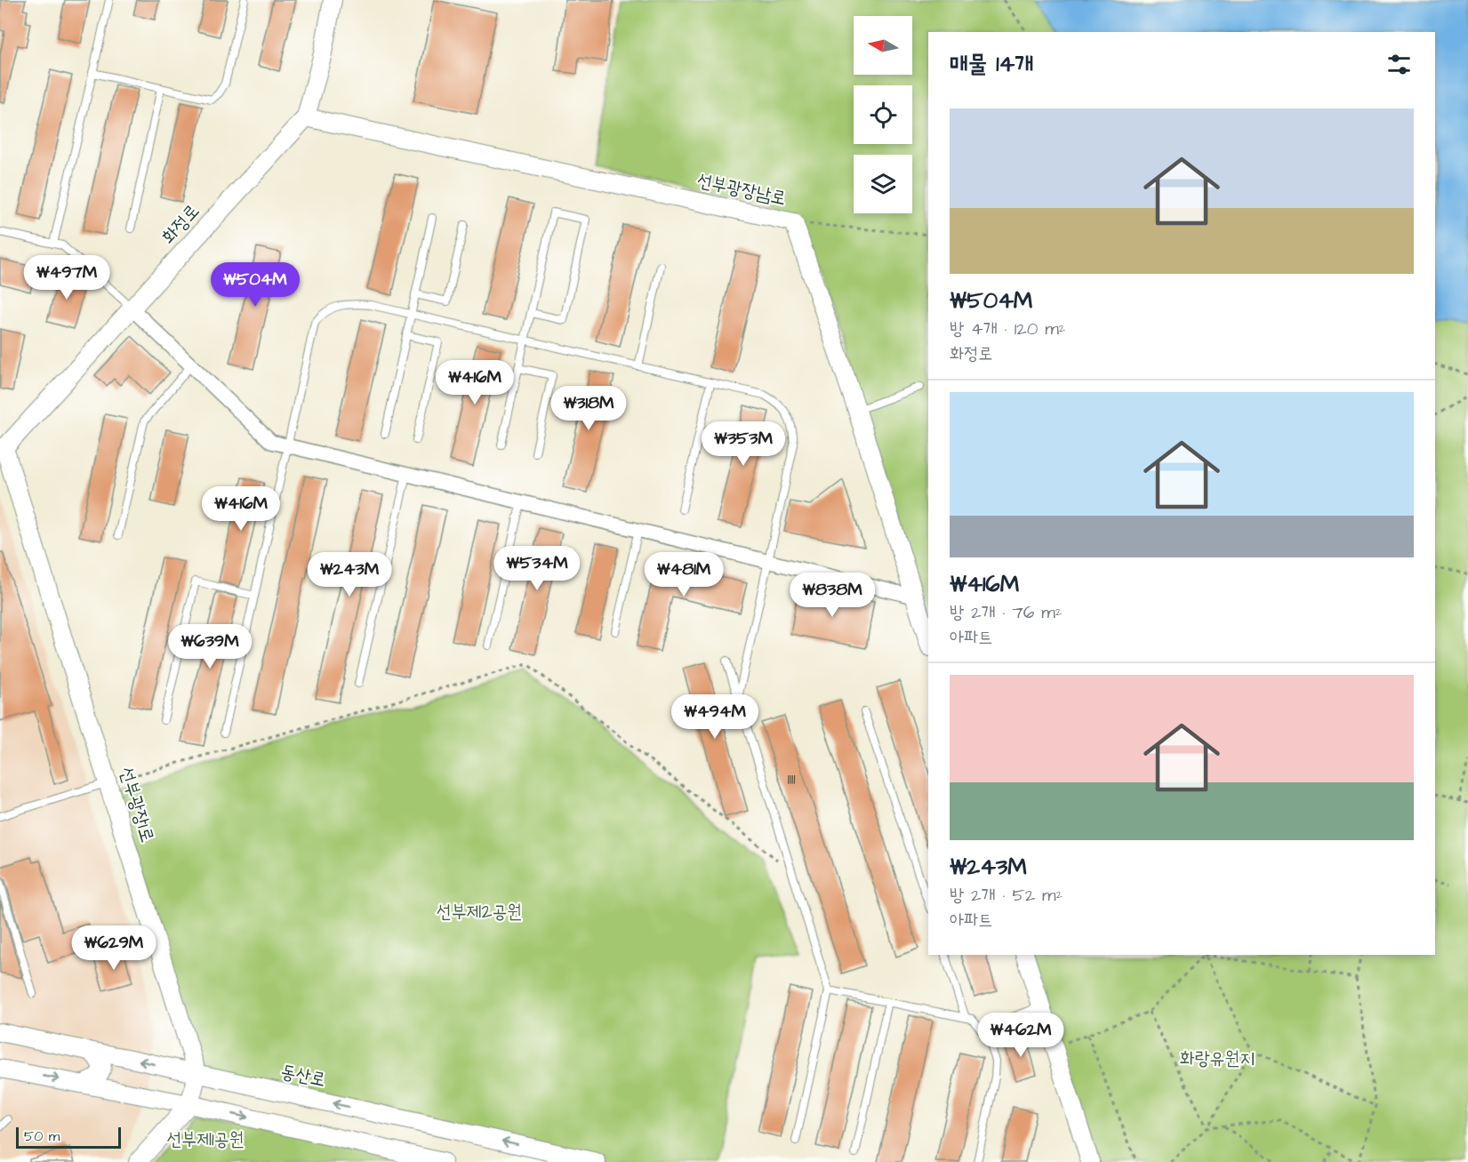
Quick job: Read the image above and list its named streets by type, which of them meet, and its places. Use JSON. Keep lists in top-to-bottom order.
{
  "streets": {
    "street": [
      "선부광장남로",
      "화정로",
      "선부광장1로",
      "동산로"
    ]
  },
  "crossings": [
    ["선부광장남로", "화정로"],
    ["화정로", "선부광장1로"],
    ["선부광장1로", "동산로"]
  ],
  "parks": ["선부제2공원", "화랑유원지", "선부제1공원"],
  "house_numbers": ["1111"],
  "scale_bar": "50 m",
  "north": "left",
  "page": {
    "heading": "매물 14개",
    "list": [
      {
        "name": "₩504M",
        "note": "방 4개 · 120 m² · 화정로"
      },
      {
        "name": "₩416M",
        "note": "방 2개 · 76 m² · 아파트"
      },
      {
        "name": "₩243M",
        "note": "방 2개 · 52 m² · 아파트"
      }
    ],
    "price": [
      "₩497M",
      "₩504M",
      "₩416M",
      "₩318M",
      "₩353M",
      "₩416M",
      "₩534M",
      "₩243M",
      "₩481M",
      "₩838M",
      "₩639M",
      "₩494M",
      "₩629M",
      "₩462M"
    ],
    "scale": "50 m"
  }
}
